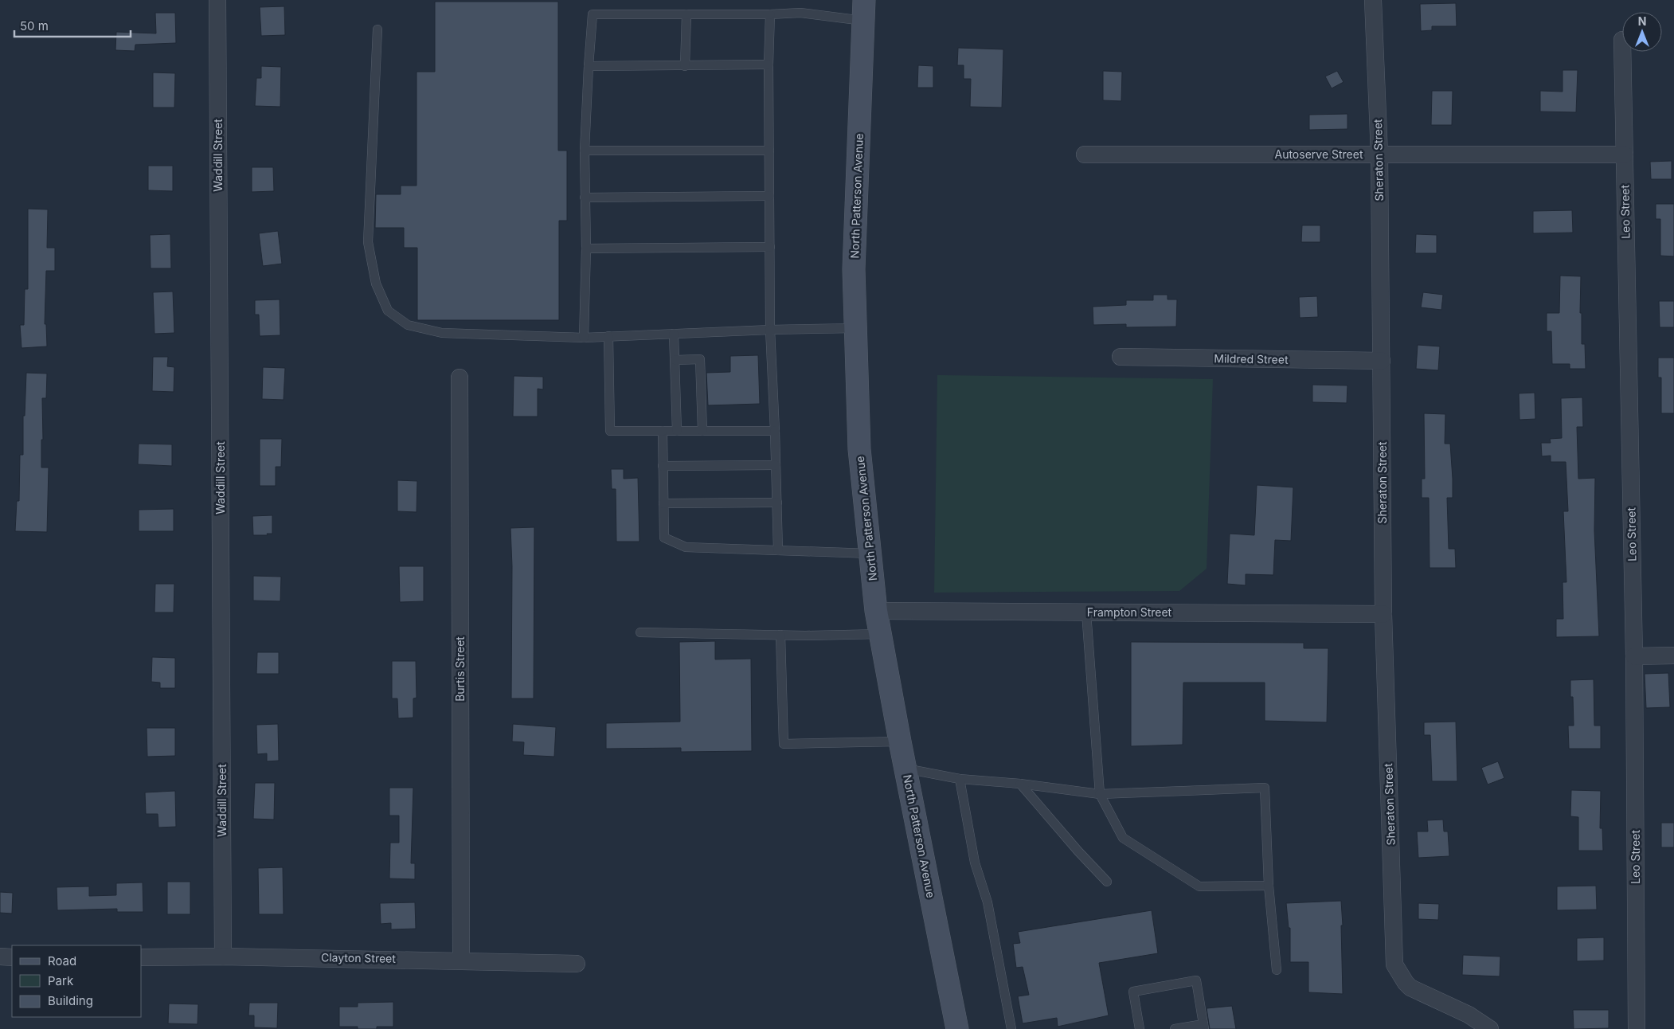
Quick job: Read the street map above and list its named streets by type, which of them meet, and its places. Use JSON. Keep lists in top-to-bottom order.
{
  "streets": {
    "main road": ["North Patterson Avenue"],
    "street": [
      "Autoserve Street",
      "Waddill Street",
      "Sheraton Street",
      "Leo Street",
      "Mildred Street",
      "Frampton Street",
      "Burtis Street",
      "Clayton Street"
    ]
  },
  "crossings": [
    ["Autoserve Street", "Sheraton Street"],
    ["Autoserve Street", "Leo Street"],
    ["Waddill Street", "Clayton Street"],
    ["Sheraton Street", "Mildred Street"],
    ["Sheraton Street", "Frampton Street"],
    ["North Patterson Avenue", "Frampton Street"],
    ["Burtis Street", "Clayton Street"]
  ],
  "legend": ["Road", "Park", "Building"],
  "scale_bar": "50 m",
  "north": "top"
}
